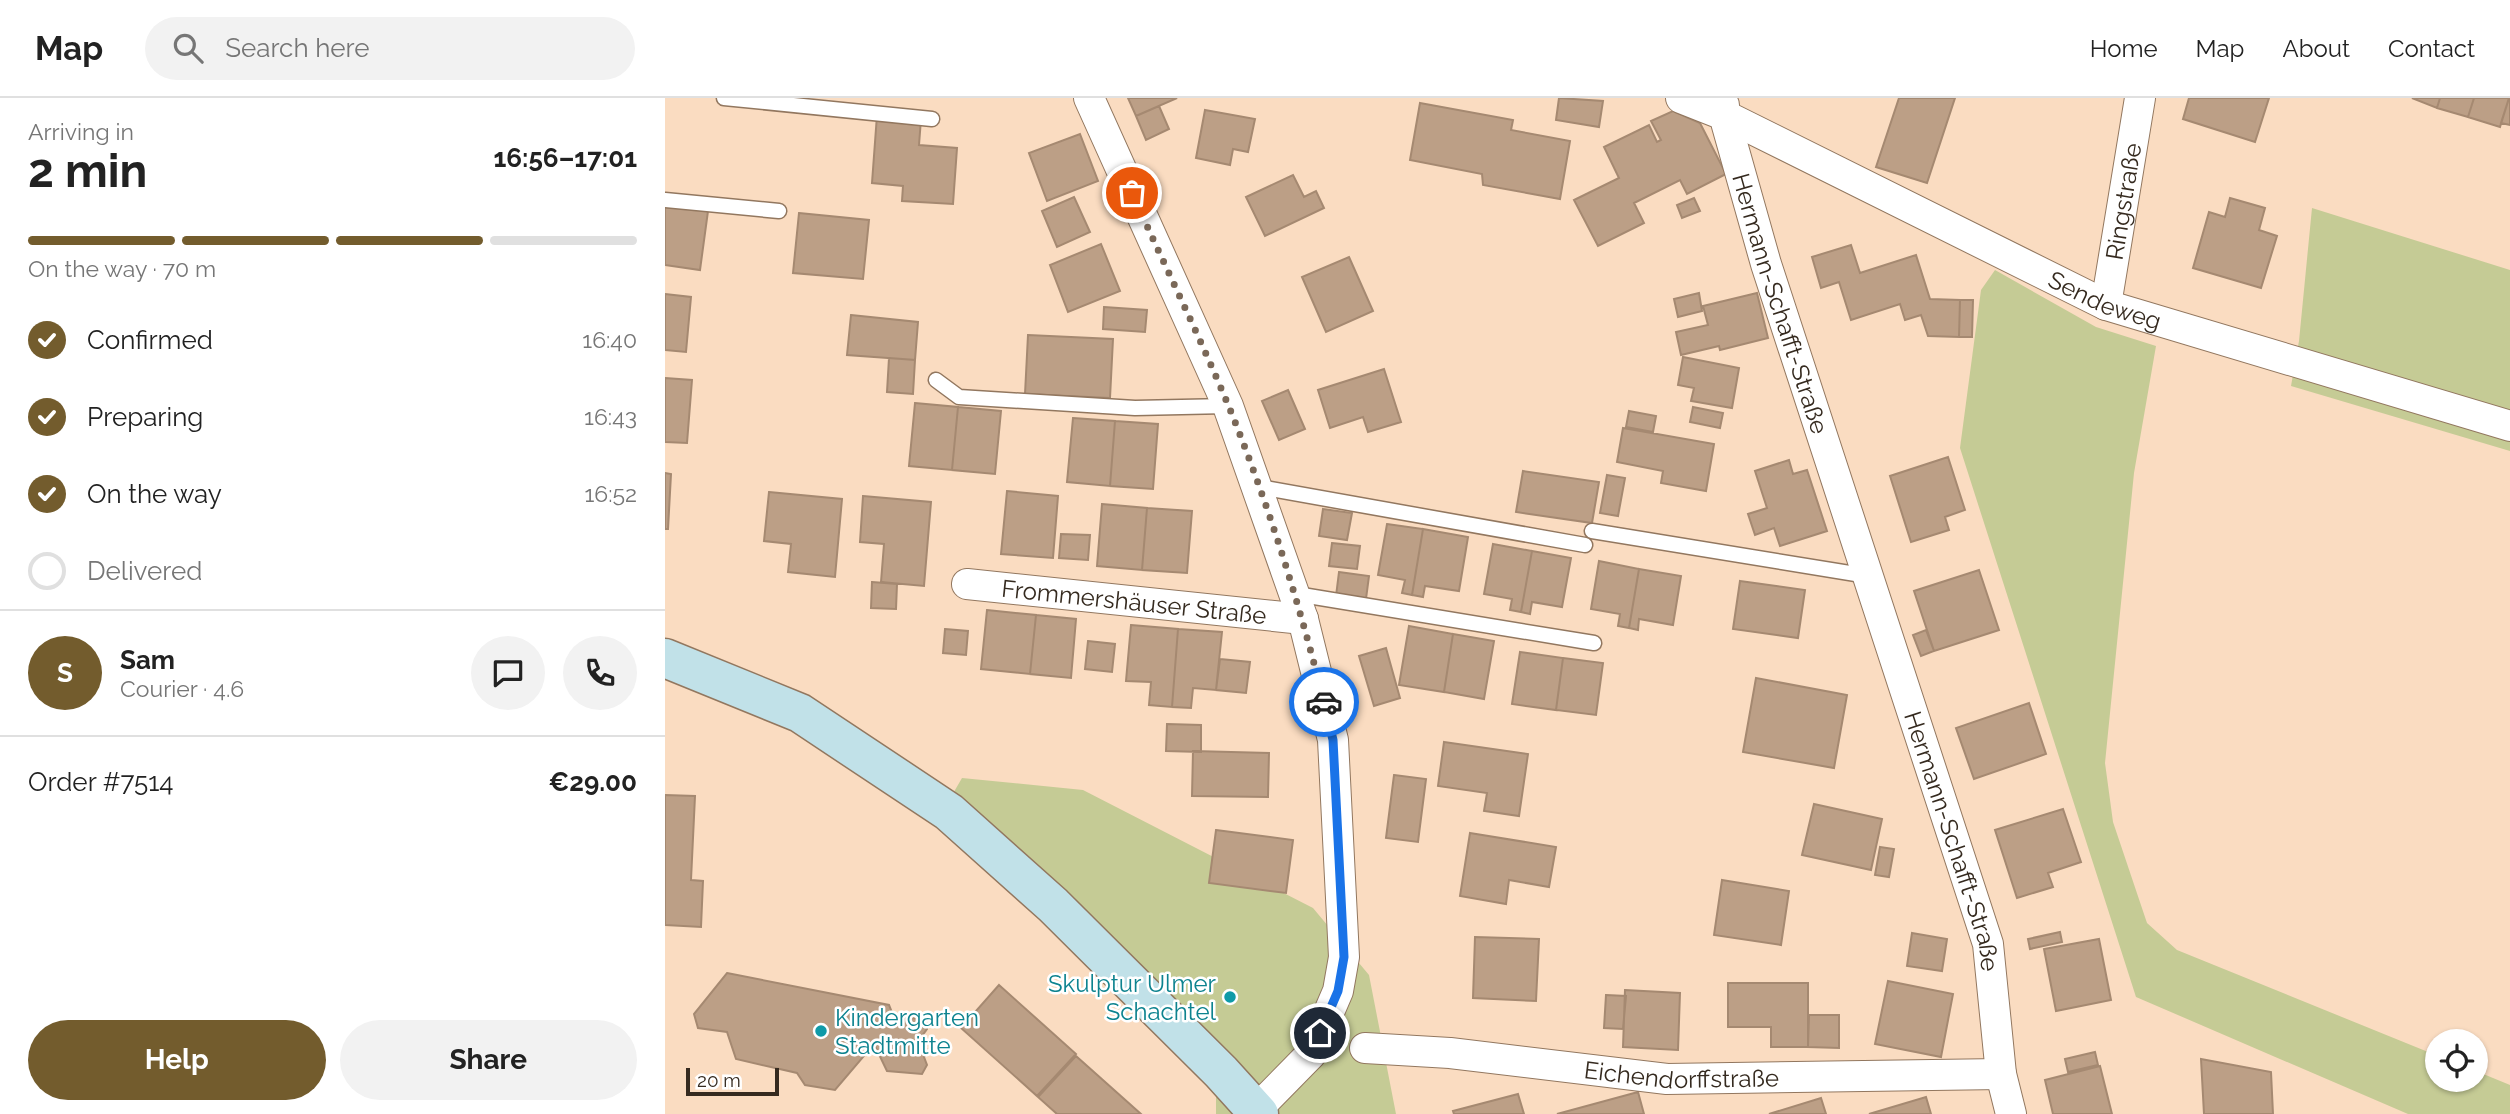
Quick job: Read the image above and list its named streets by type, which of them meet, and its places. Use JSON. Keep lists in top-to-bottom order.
{
  "streets": {
    "street": [
      "Ringstraße",
      "Sendeweg",
      "Hermann-Schafft-Straße",
      "Frommershäuser Straße",
      "Eichendorffstraße"
    ]
  },
  "crossings": [
    ["Ringstraße", "Sendeweg"],
    ["Sendeweg", "Hermann-Schafft-Straße"],
    ["Hermann-Schafft-Straße", "Eichendorffstraße"]
  ],
  "places": ["Skulptur Ulmer Schachtel", "Kindergarten Stadtmitte"],
  "scale_bar": "20 m",
  "page": {
    "header": "Map",
    "search": "Search here",
    "nav": [
      "Home",
      "Map",
      "About",
      "Contact"
    ],
    "heading": ["2 min", "Arriving in", "16:56–17:01"],
    "panel": [
      "Sam",
      "Courier · 4.6",
      "Order #7514",
      "€29.00"
    ],
    "bar": "On the way · 70 m",
    "list": [
      ["Confirmed", "16:40"],
      ["Preparing", "16:43"],
      ["On the way", "16:52"],
      "Delivered"
    ],
    "round": "S",
    "buttons": ["Help", "Share"],
    "scale": "20 m"
  }
}
